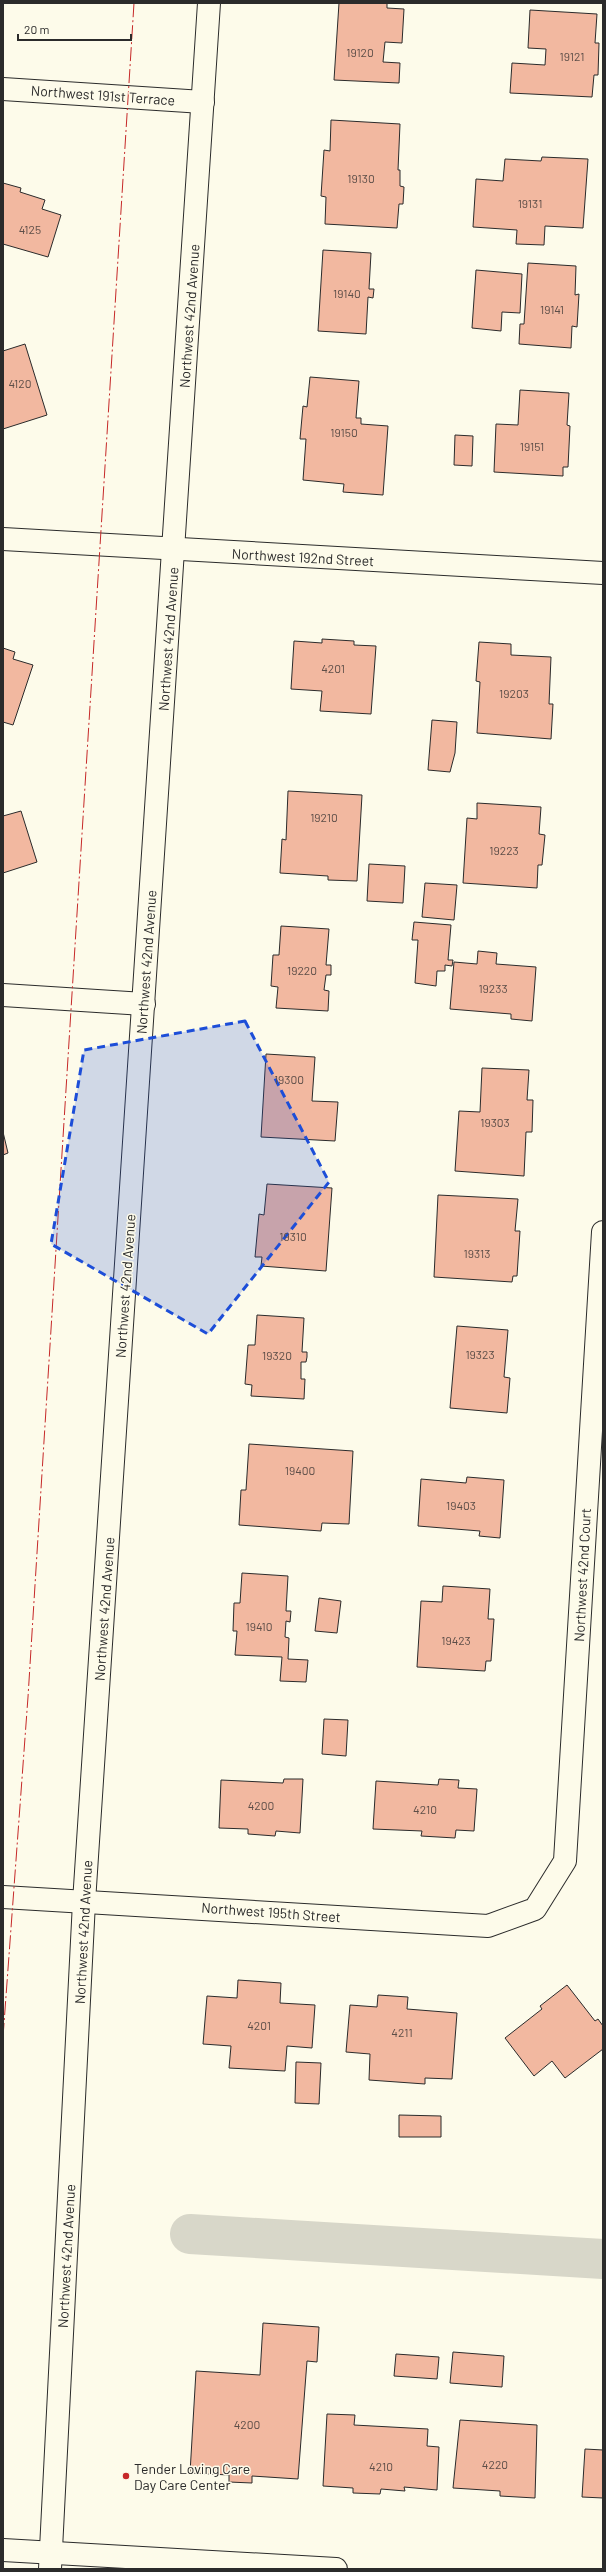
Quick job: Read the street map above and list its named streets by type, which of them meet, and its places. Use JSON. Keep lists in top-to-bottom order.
{
  "streets": {
    "street": [
      "Northwest 191st Terrace",
      "Northwest 42nd Avenue",
      "Northwest 192nd Street",
      "Northwest 42nd Court",
      "Northwest 195th Street"
    ]
  },
  "crossings": [
    ["Northwest 191st Terrace", "Northwest 42nd Avenue"],
    ["Northwest 42nd Avenue", "Northwest 192nd Street"],
    ["Northwest 42nd Avenue", "Northwest 195th Street"],
    ["Northwest 42nd Court", "Northwest 195th Street"]
  ],
  "places": ["Tender Loving Care Day Care Center"],
  "house_numbers": [
    "19120",
    "19121",
    "19130",
    "19131",
    "4125",
    "19140",
    "19141",
    "4120",
    "19150",
    "19151",
    "4201",
    "19203",
    "19210",
    "19223",
    "19220",
    "19233",
    "19300",
    "19303",
    "19310",
    "19313",
    "19323",
    "19320",
    "19400",
    "19403",
    "19410",
    "19423",
    "4200",
    "4210",
    "4201",
    "4211",
    "4200",
    "4220",
    "4210"
  ],
  "scale_bar": "20 m"
}
